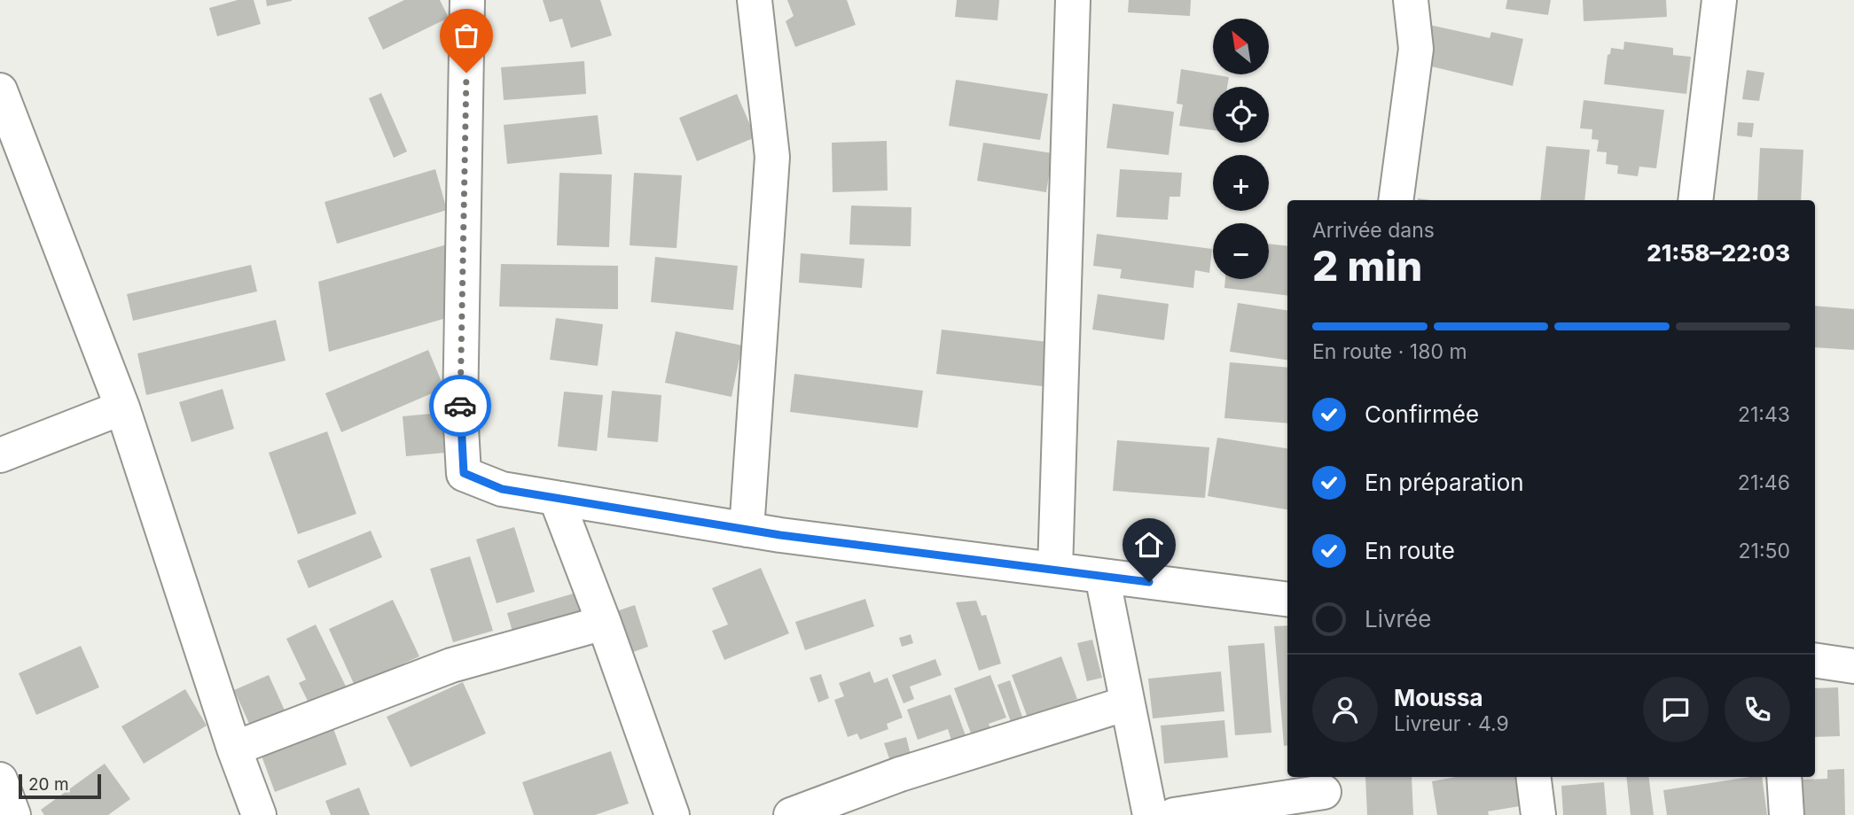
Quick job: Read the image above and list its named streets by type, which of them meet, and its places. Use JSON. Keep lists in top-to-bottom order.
{
  "scale_bar": "20 m",
  "north": "top left",
  "page": {
    "map_buttons": ["+", "−"],
    "heading": ["2 min", "Arrivée dans", "21:58–22:03"],
    "panel": ["Moussa", "Livreur · 4.9"],
    "bar": "En route · 180 m",
    "list": [
      ["Confirmée", "21:43"],
      ["En préparation", "21:46"],
      ["En route", "21:50"],
      "Livrée"
    ],
    "scale": "20 m"
  }
}
